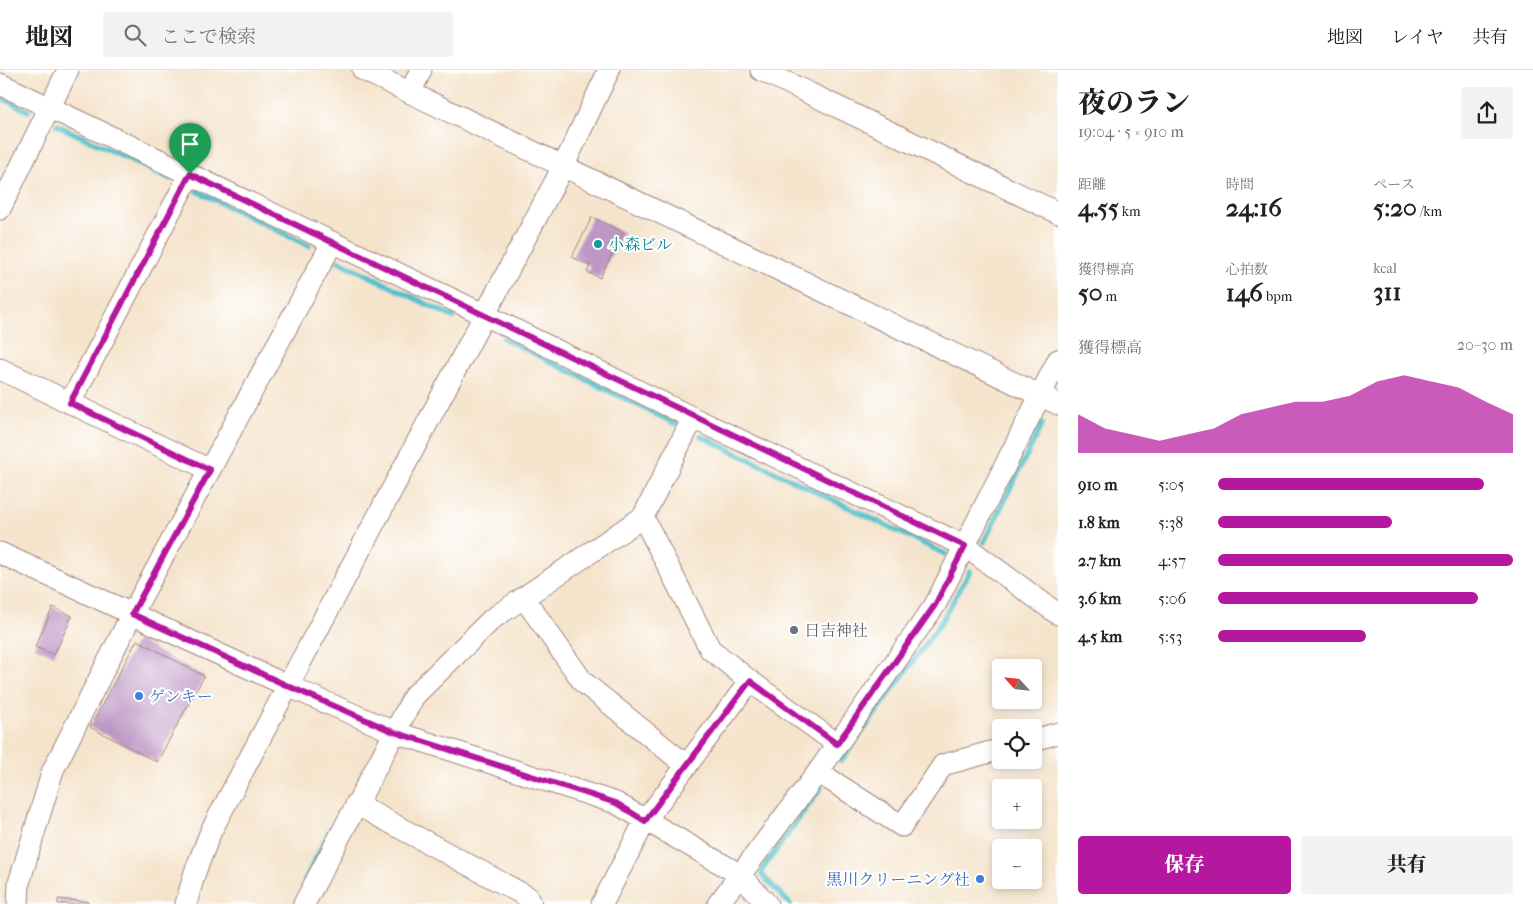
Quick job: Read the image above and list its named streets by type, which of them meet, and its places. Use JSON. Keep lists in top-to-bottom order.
{
  "places": [
    "小森ビル",
    "日吉神社",
    "ゲンキー",
    "黒川クリーニング社"
  ],
  "north": "top left",
  "page": {
    "header": "地図",
    "search": "ここで検索",
    "nav": ["地図", "レイヤ", "共有"],
    "heading": ["夜のラン", "19:04 · 5 × 910 m"],
    "stats": [
      ["距離", "4.55 km"],
      ["時間", "24:16"],
      ["ペース", "5:20 /km"],
      ["獲得標高", "50 m"],
      ["心拍数", "146 bpm"],
      ["kcal", "311"]
    ],
    "chart": ["獲得標高", "20–30 m"],
    "list": [
      {
        "name": "910 m",
        "note": "5:05"
      },
      {
        "name": "1.8 km",
        "note": "5:38"
      },
      {
        "name": "2.7 km",
        "note": "4:57"
      },
      {
        "name": "3.6 km",
        "note": "5:06"
      },
      {
        "name": "4.5 km",
        "note": "5:53"
      }
    ],
    "map_buttons": ["+", "−"],
    "buttons": ["保存", "共有"]
  }
}
